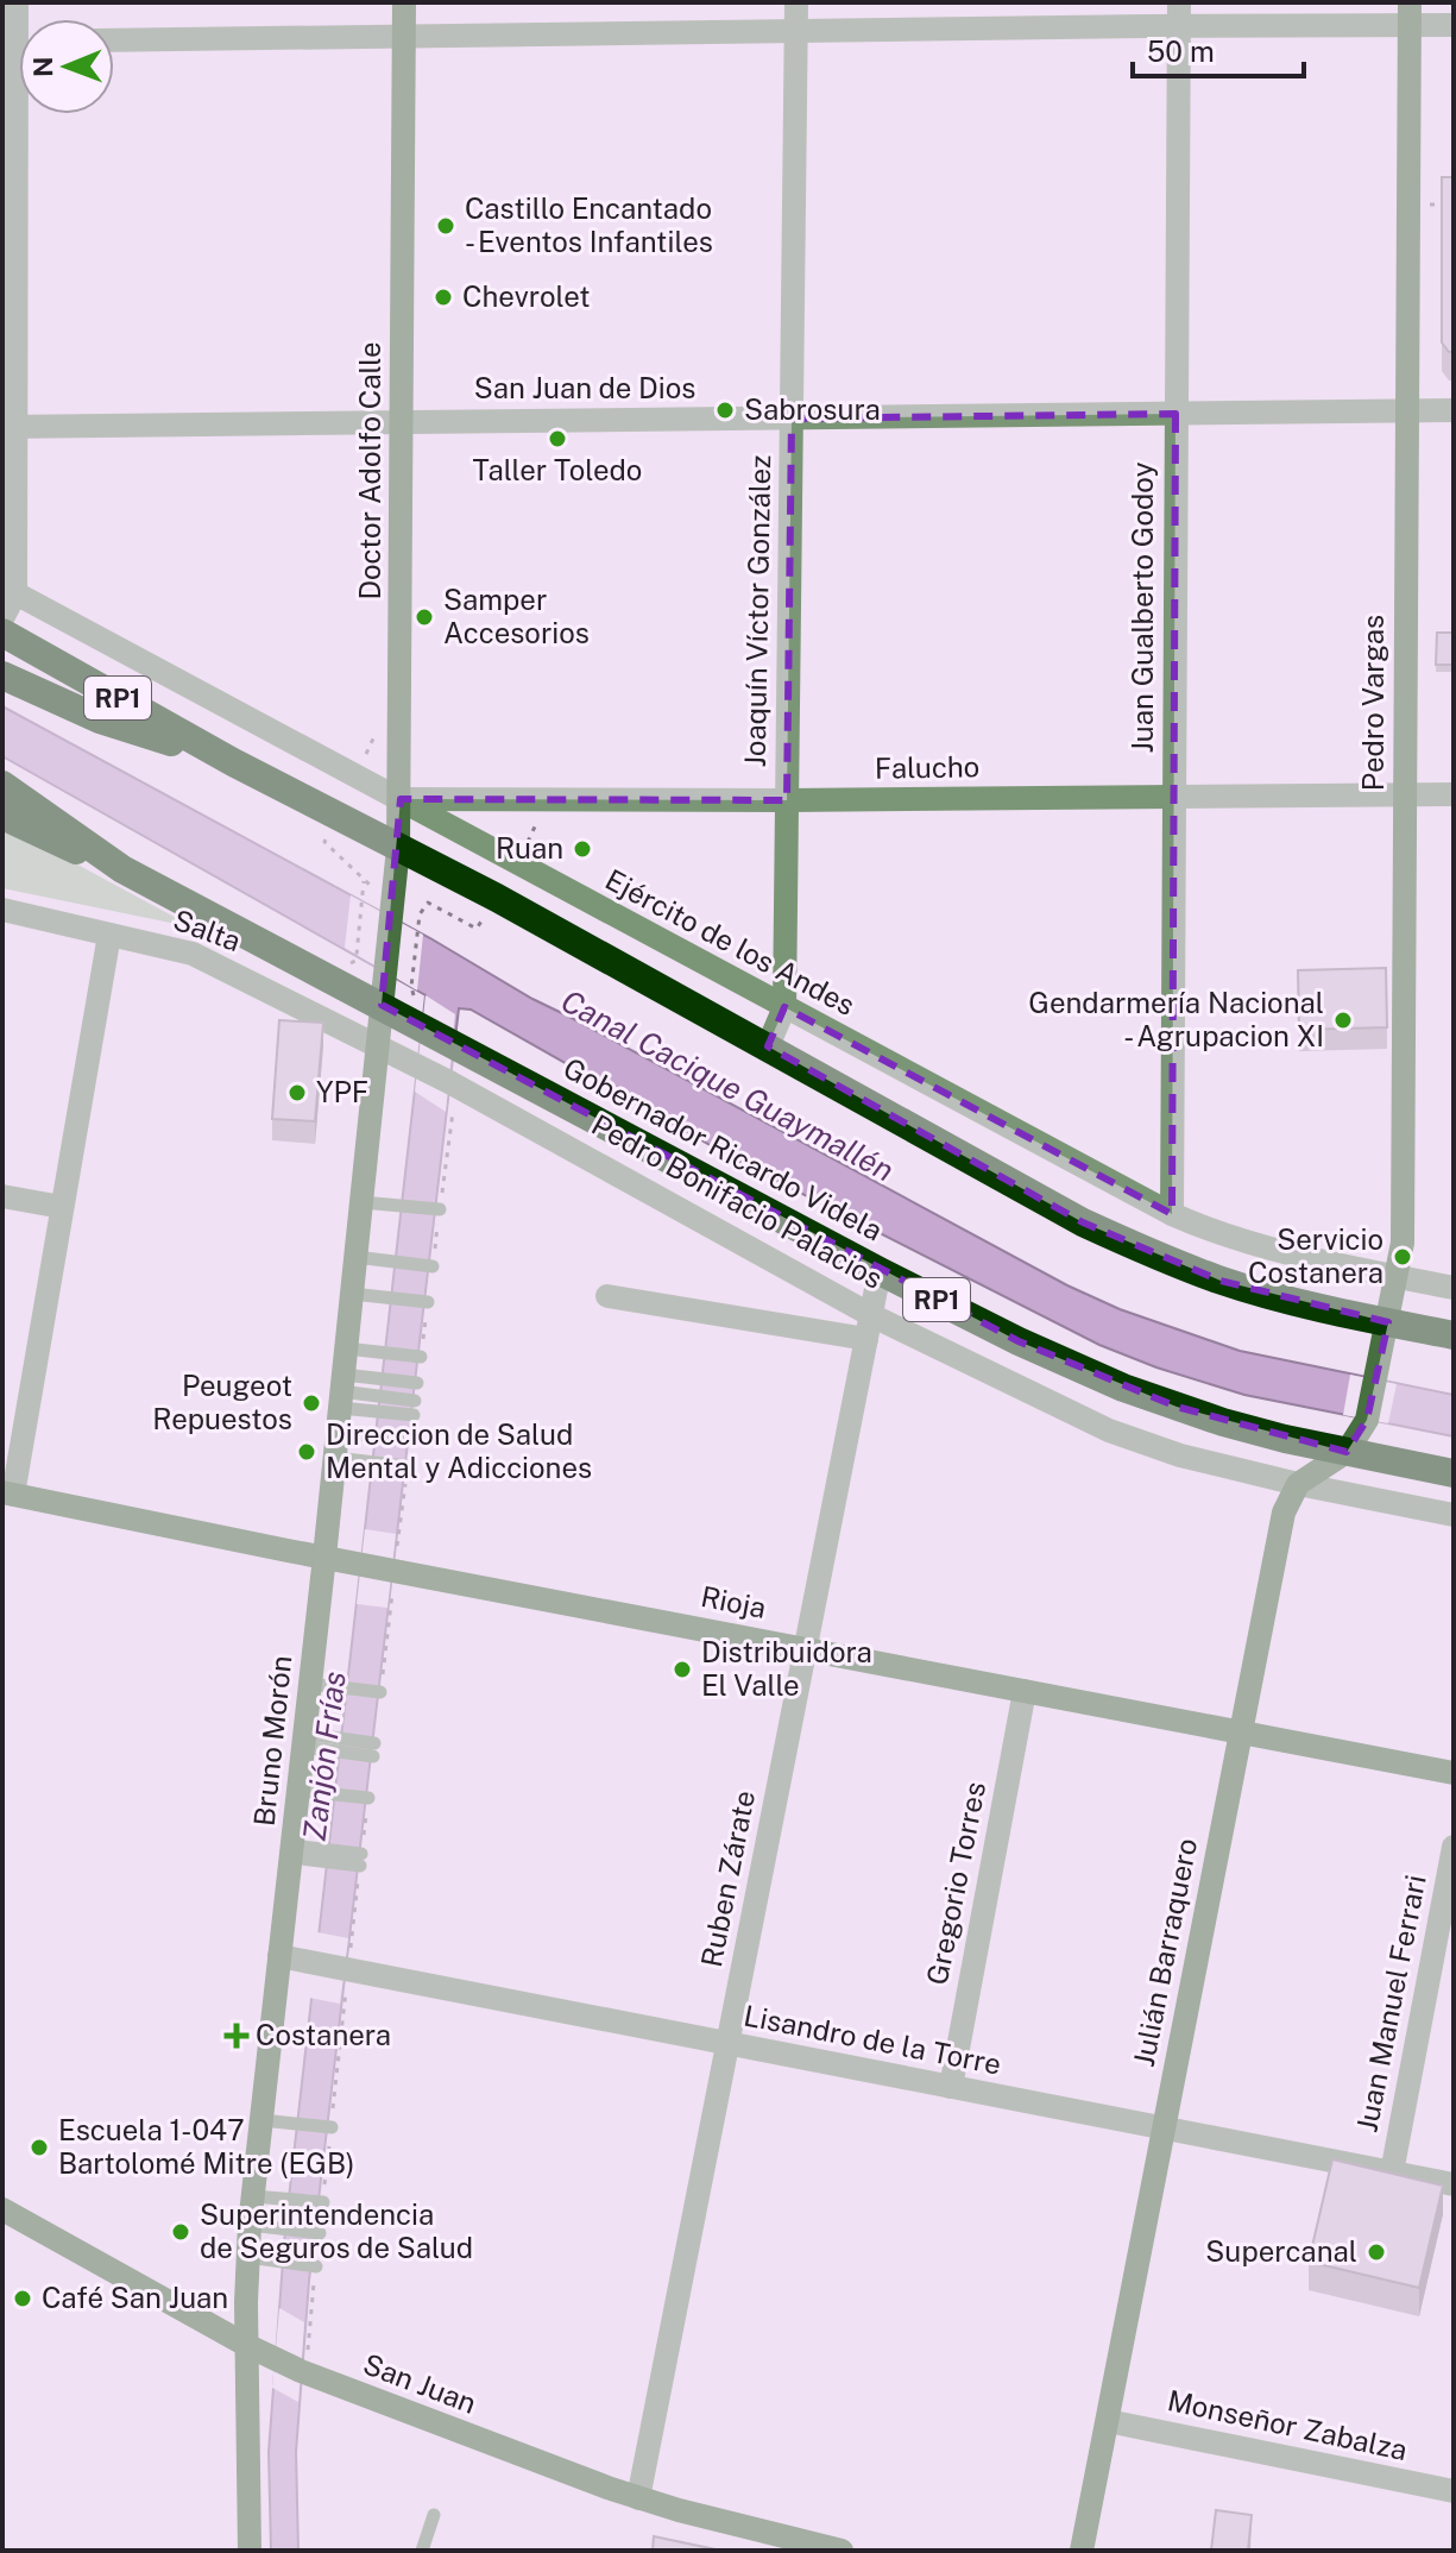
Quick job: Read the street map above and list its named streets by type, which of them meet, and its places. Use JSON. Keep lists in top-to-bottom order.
{
  "streets": {
    "highway": ["RP1", "Gobernador Ricardo Videla"],
    "street": [
      "San Juan de Dios",
      "Doctor Adolfo Calle",
      "Juan Gualberto Godoy",
      "Joaquín Víctor González",
      "Pedro Vargas",
      "Falucho",
      "Salta",
      "Ejército de los Andes",
      "Pedro Bonifacio Palacios",
      "Rioja",
      "Bruno Morón",
      "Ruben Zárate",
      "Gregorio Torres",
      "Julián Barraquero",
      "Juan Manuel Ferrari",
      "Lisandro de la Torre",
      "San Juan",
      "Monseñor Zabalza"
    ]
  },
  "crossings": [
    ["San Juan de Dios", "Doctor Adolfo Calle"],
    ["San Juan de Dios", "Juan Gualberto Godoy"],
    ["San Juan de Dios", "Joaquín Víctor González"],
    ["San Juan de Dios", "Pedro Vargas"],
    ["Doctor Adolfo Calle", "RP1"],
    ["Doctor Adolfo Calle", "Falucho"],
    ["Doctor Adolfo Calle", "Ejército de los Andes"],
    ["Doctor Adolfo Calle", "Bruno Morón"],
    ["Juan Gualberto Godoy", "Falucho"],
    ["Juan Gualberto Godoy", "Ejército de los Andes"],
    ["Joaquín Víctor González", "RP1"],
    ["Joaquín Víctor González", "Falucho"],
    ["Joaquín Víctor González", "Ejército de los Andes"],
    ["RP1", "Pedro Vargas"],
    ["RP1", "Gobernador Ricardo Videla"],
    ["Pedro Vargas", "Falucho"],
    ["Pedro Vargas", "Ejército de los Andes"],
    ["Pedro Vargas", "Gobernador Ricardo Videla"],
    ["Falucho", "Ejército de los Andes"],
    ["Salta", "Pedro Bonifacio Palacios"],
    ["Salta", "Bruno Morón"],
    ["Gobernador Ricardo Videla", "Bruno Morón"],
    ["Gobernador Ricardo Videla", "Ruben Zárate"],
    ["Pedro Bonifacio Palacios", "Bruno Morón"],
    ["Pedro Bonifacio Palacios", "Ruben Zárate"],
    ["Pedro Bonifacio Palacios", "Julián Barraquero"],
    ["Rioja", "Bruno Morón"],
    ["Rioja", "Ruben Zárate"],
    ["Rioja", "Gregorio Torres"],
    ["Rioja", "Julián Barraquero"],
    ["Bruno Morón", "Lisandro de la Torre"],
    ["Bruno Morón", "San Juan"],
    ["Ruben Zárate", "Lisandro de la Torre"],
    ["Ruben Zárate", "San Juan"],
    ["Gregorio Torres", "Lisandro de la Torre"],
    ["Julián Barraquero", "Lisandro de la Torre"],
    ["Julián Barraquero", "Monseñor Zabalza"],
    ["Juan Manuel Ferrari", "Lisandro de la Torre"]
  ],
  "water": ["Canal Cacique Guaymallén", "Zanjón Frías"],
  "places": {
    "other": [
      "Castillo Encantado - Eventos Infantiles",
      "Chevrolet",
      "Sabrosura",
      "Taller Toledo",
      "Samper Accesorios",
      "Ruan",
      "Gendarmería Nacional - Agrupacion XI",
      "YPF",
      "Servicio Costanera",
      "Peugeot Repuestos",
      "Direccion de Salud Mental y Adicciones",
      "Distribuidora El Valle",
      "Escuela 1-047 Bartolomé Mitre (EGB)",
      "Superintendencia de Seguros de Salud",
      "Supercanal",
      "Café San Juan"
    ],
    "health": ["Costanera"]
  },
  "scale_bar": "50 m",
  "north": "left"
}
